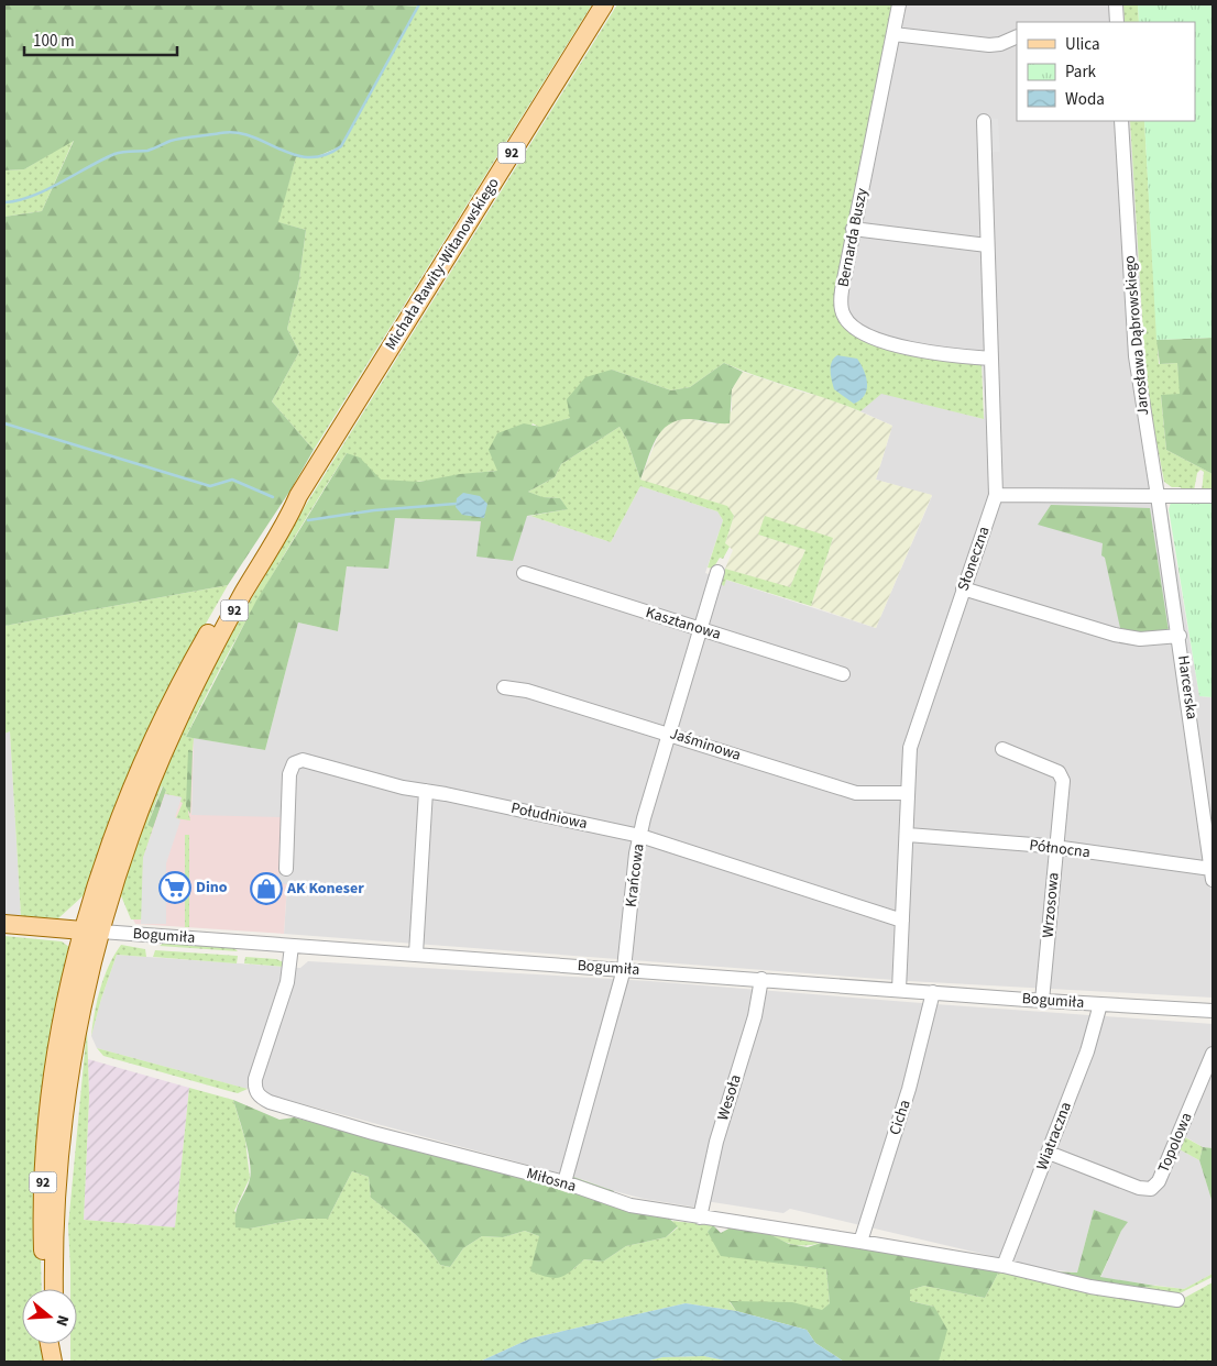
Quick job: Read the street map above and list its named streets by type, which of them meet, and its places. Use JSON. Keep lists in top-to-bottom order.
{
  "streets": {
    "main road": ["92", "Michała Rawity-Witanowskiego", "Bogumiła"],
    "street": [
      "Bernarda Buszy",
      "Jarosława Dąbrowskiego",
      "Słoneczna",
      "Kasztanowa",
      "Harcerska",
      "Jaśminowa",
      "Południowa",
      "Północna",
      "Krańcowa",
      "Wrzosowa",
      "Wesoła",
      "Cicha",
      "Wiatraczna",
      "Topolowa",
      "Miłosna"
    ]
  },
  "crossings": [
    ["Bernarda Buszy", "Słoneczna"],
    ["Michała Rawity-Witanowskiego", "Bogumiła"],
    ["Jarosława Dąbrowskiego", "Harcerska"],
    ["Słoneczna", "Jaśminowa"],
    ["Słoneczna", "Południowa"],
    ["Słoneczna", "Północna"],
    ["Słoneczna", "Bogumiła"],
    ["Kasztanowa", "Krańcowa"],
    ["Harcerska", "Północna"],
    ["Jaśminowa", "Krańcowa"],
    ["Południowa", "Krańcowa"],
    ["Północna", "Wrzosowa"],
    ["Krańcowa", "Bogumiła"],
    ["Krańcowa", "Miłosna"],
    ["Wrzosowa", "Bogumiła"],
    ["Bogumiła", "Wesoła"],
    ["Bogumiła", "Cicha"],
    ["Bogumiła", "Wiatraczna"],
    ["Bogumiła", "Miłosna"],
    ["Wesoła", "Miłosna"],
    ["Cicha", "Miłosna"],
    ["Wiatraczna", "Topolowa"],
    ["Wiatraczna", "Miłosna"]
  ],
  "places": {
    "supermarket": ["Dino"],
    "shop": ["AK Koneser"]
  },
  "legend": ["Ulica", "Park", "Woda"],
  "scale_bar": "100 m",
  "north": "right"
}
